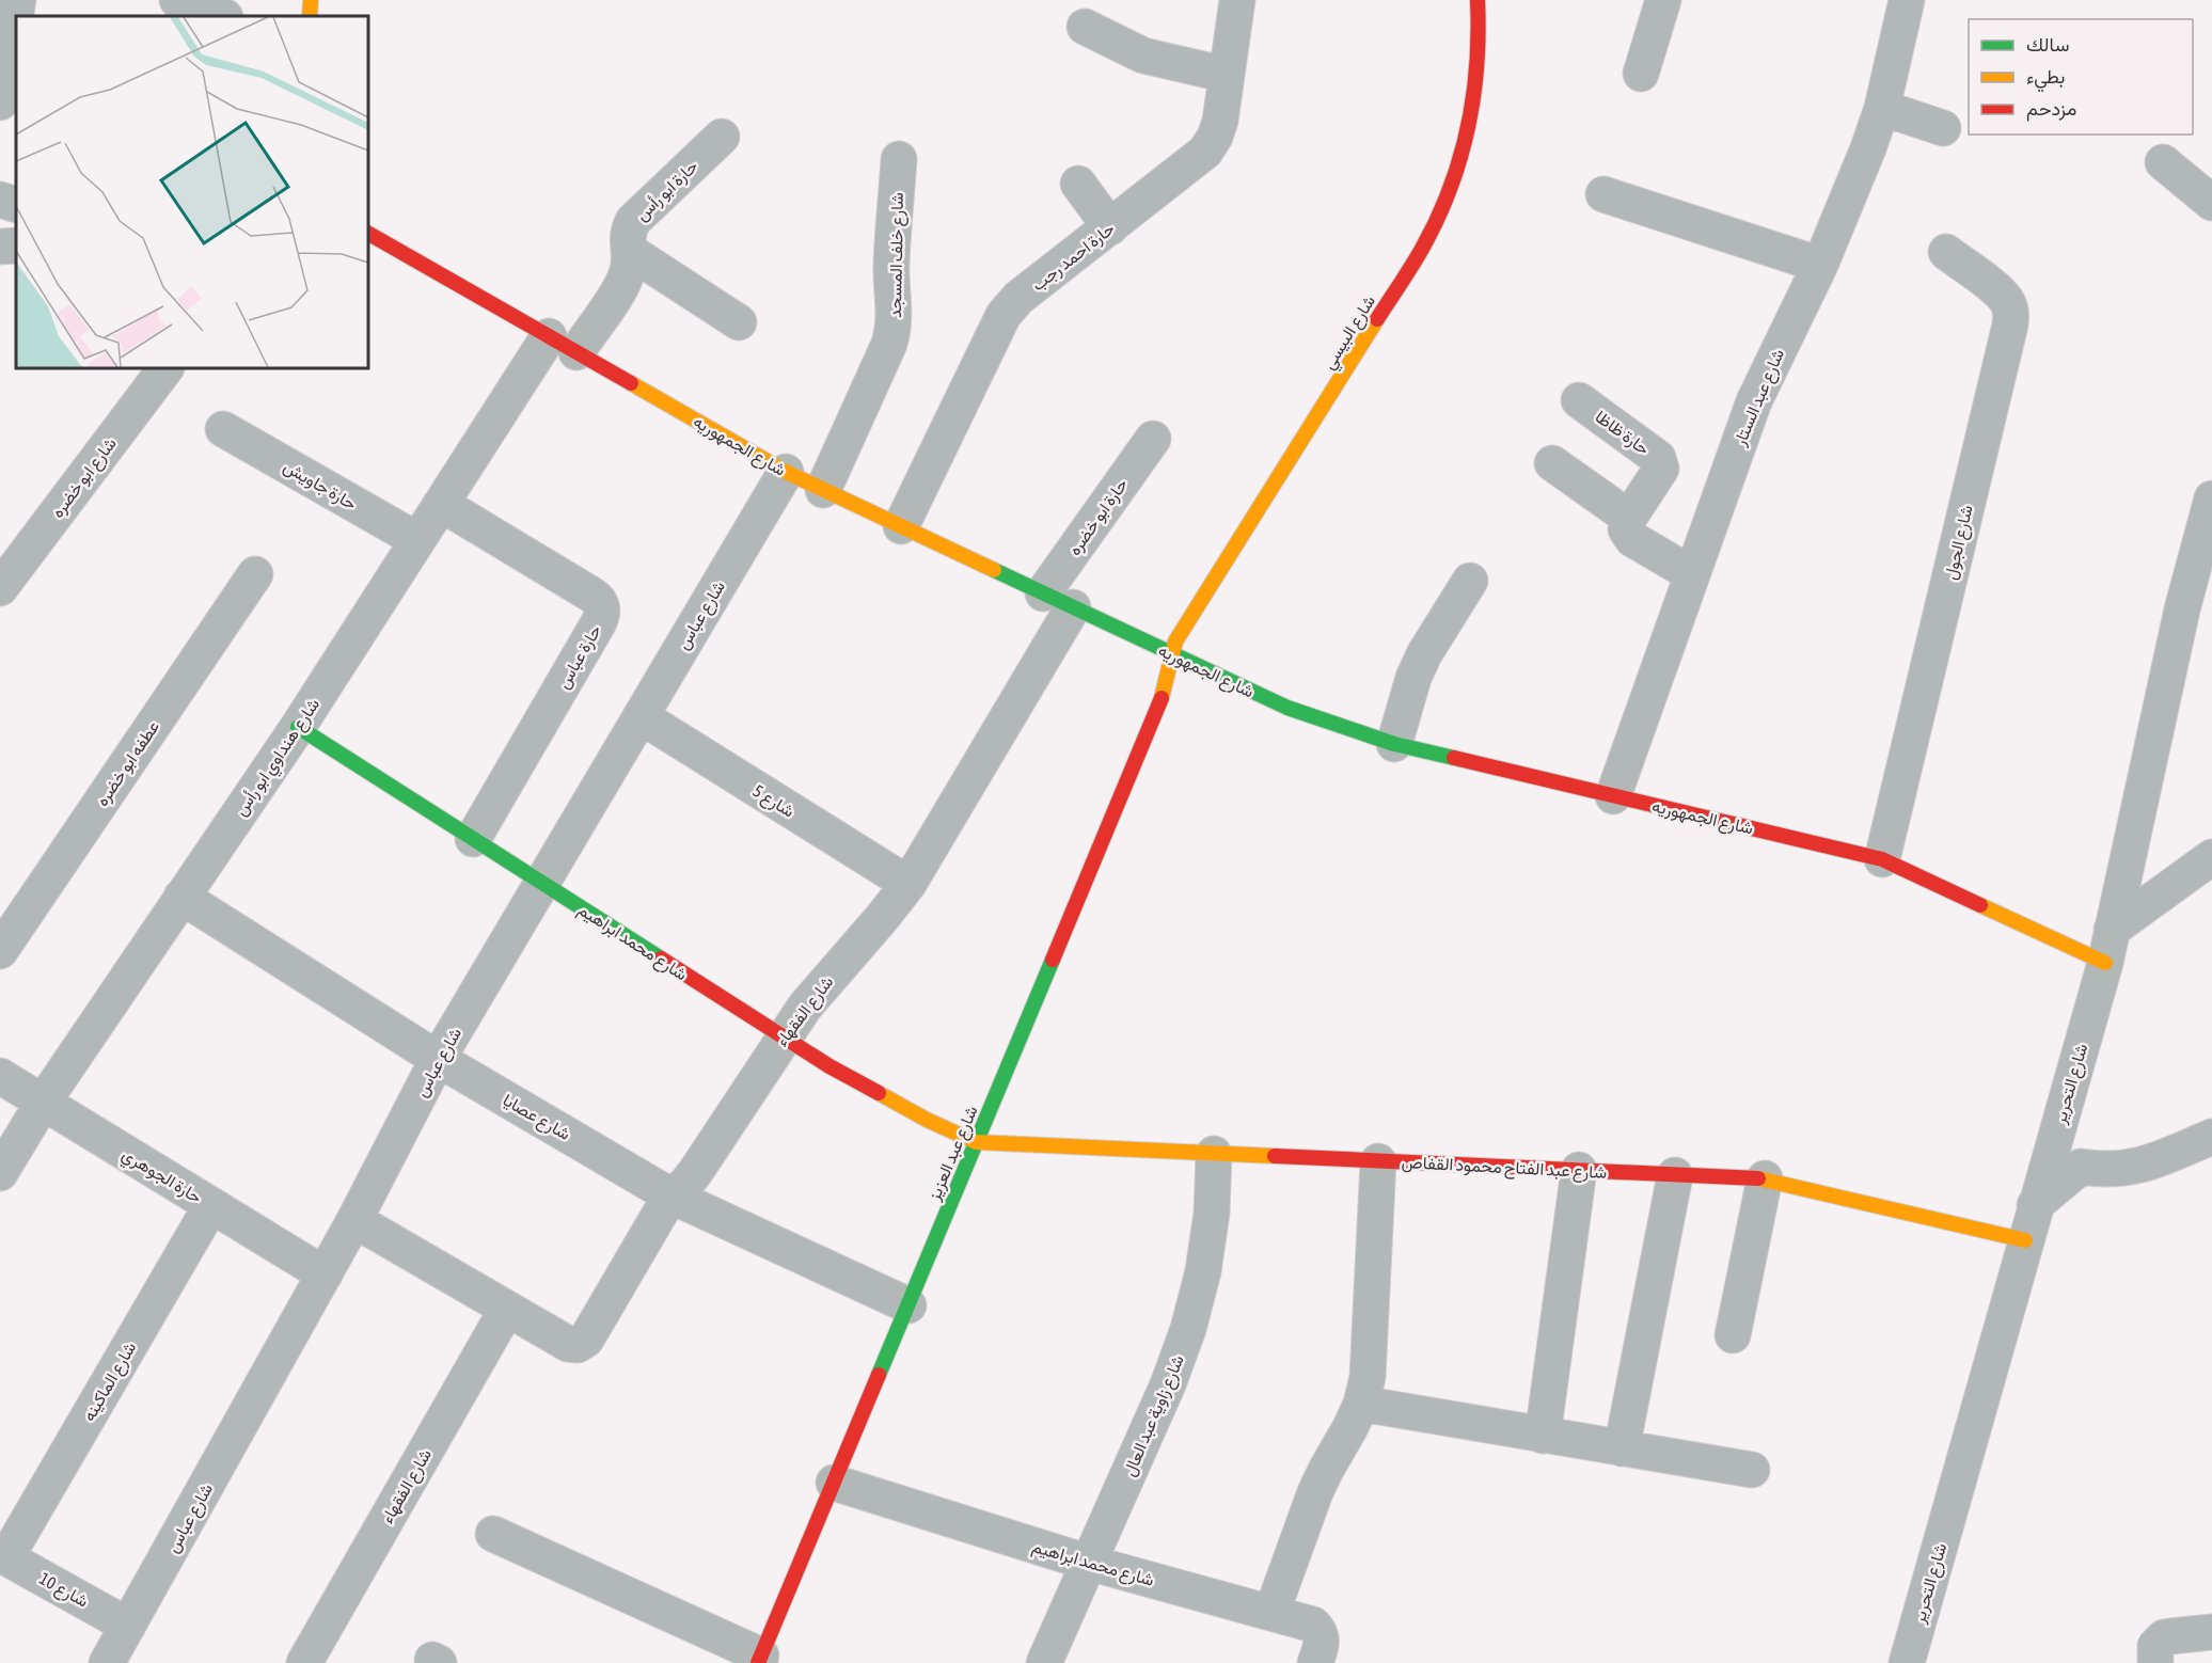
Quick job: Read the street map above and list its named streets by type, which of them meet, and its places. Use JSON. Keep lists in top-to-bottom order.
{
  "streets": {
    "street": [
      "حارة ابو رأس",
      "شارع خلف المسجد",
      "حارة احمد رجب",
      "شارع البيسي",
      "شارع عبد الستار",
      "حارة ظاظا",
      "شارع الجمهوريه",
      "شارع ابو خضره",
      "حارة جاويش",
      "حارة ابو خضره",
      "شارع الجول",
      "شارع عباس",
      "حارة عباس",
      "شارع هنداوي ابو رأس",
      "عطفه ابو خضره",
      "شارع 5",
      "شارع محمد ابراهيم",
      "شارع الفقهاء",
      "شارع التحرير",
      "شارع عصايا",
      "شارع عبد العزيز",
      "شارع عبد الفتاح محمود القفاص",
      "حارة الجوهري",
      "شارع الماكينه",
      "شارع زاوية عبد العال",
      "شارع 10"
    ]
  },
  "crossings": [
    ["حارة ابو رأس", "شارع الجمهوريه"],
    ["حارة ابو رأس", "شارع هنداوي ابو رأس"],
    ["شارع خلف المسجد", "شارع الجمهوريه"],
    ["حارة احمد رجب", "شارع الجمهوريه"],
    ["شارع البيسي", "شارع الجمهوريه"],
    ["شارع البيسي", "شارع عبد العزيز"],
    ["شارع عبد الستار", "شارع الجمهوريه"],
    ["شارع الجمهوريه", "حارة ابو خضره"],
    ["شارع الجمهوريه", "شارع الجول"],
    ["شارع الجمهوريه", "شارع عباس"],
    ["شارع الجمهوريه", "شارع هنداوي ابو رأس"],
    ["شارع الجمهوريه", "شارع الفقهاء"],
    ["شارع الجمهوريه", "شارع التحرير"],
    ["شارع الجمهوريه", "شارع عبد العزيز"],
    ["حارة جاويش", "شارع هنداوي ابو رأس"],
    ["حارة ابو خضره", "شارع الفقهاء"],
    ["شارع عباس", "شارع 5"],
    ["شارع عباس", "شارع محمد ابراهيم"],
    ["شارع عباس", "شارع الفقهاء"],
    ["شارع عباس", "شارع عصايا"],
    ["شارع عباس", "حارة الجوهري"],
    ["شارع عباس", "شارع 10"],
    ["حارة عباس", "شارع هنداوي ابو رأس"],
    ["حارة عباس", "شارع محمد ابراهيم"],
    ["شارع هنداوي ابو رأس", "شارع محمد ابراهيم"],
    ["شارع هنداوي ابو رأس", "شارع عصايا"],
    ["شارع هنداوي ابو رأس", "حارة الجوهري"],
    ["شارع 5", "شارع الفقهاء"],
    ["شارع محمد ابراهيم", "شارع الفقهاء"],
    ["شارع محمد ابراهيم", "شارع عبد العزيز"],
    ["شارع محمد ابراهيم", "شارع عبد الفتاح محمود القفاص"],
    ["شارع محمد ابراهيم", "شارع زاوية عبد العال"],
    ["شارع الفقهاء", "شارع عصايا"],
    ["شارع التحرير", "شارع عبد الفتاح محمود القفاص"],
    ["شارع عصايا", "شارع عبد العزيز"],
    ["شارع عبد العزيز", "شارع عبد الفتاح محمود القفاص"],
    ["شارع عبد الفتاح محمود القفاص", "شارع زاوية عبد العال"],
    ["حارة الجوهري", "شارع الماكينه"],
    ["شارع الماكينه", "شارع 10"]
  ],
  "legend": ["سالك", "بطيء", "مزدحم"]
}
